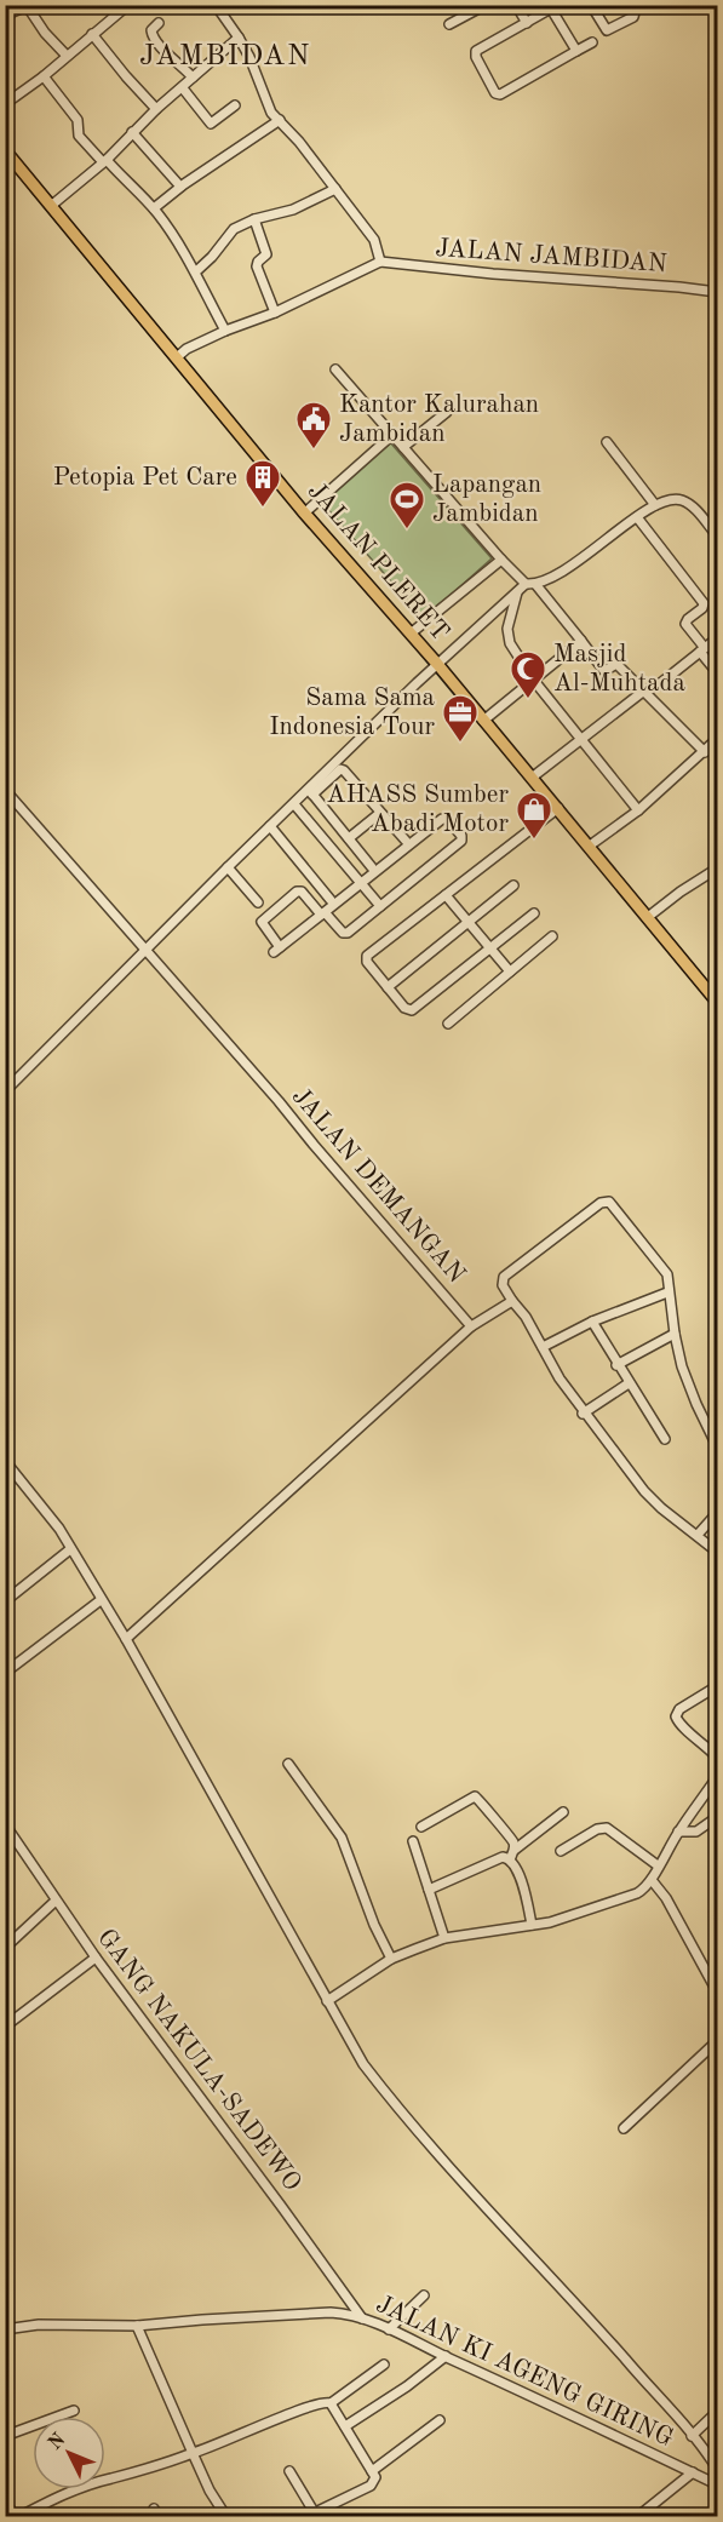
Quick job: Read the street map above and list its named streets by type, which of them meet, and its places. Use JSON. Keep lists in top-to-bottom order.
{
  "streets": {
    "main road": ["JALAN PLERET"],
    "street": [
      "JALAN JAMBIDAN",
      "JALAN DEMANGAN",
      "GANG NAKULA-SADEWO",
      "JALAN KI AGENG GIRING"
    ]
  },
  "crossings": [
    ["GANG NAKULA-SADEWO", "JALAN KI AGENG GIRING"]
  ],
  "districts": ["JAMBIDAN"],
  "places": {
    "public building": ["Kantor Kalurahan Jambidan"],
    "building": ["Petopia Pet Care"],
    "sports": ["Lapangan Jambidan"],
    "mosque": ["Masjid Al-Muhtada"],
    "office": ["Sama Sama Indonesia Tour"],
    "shop": ["AHASS Sumber Abadi Motor"]
  },
  "north": "top left"
}
